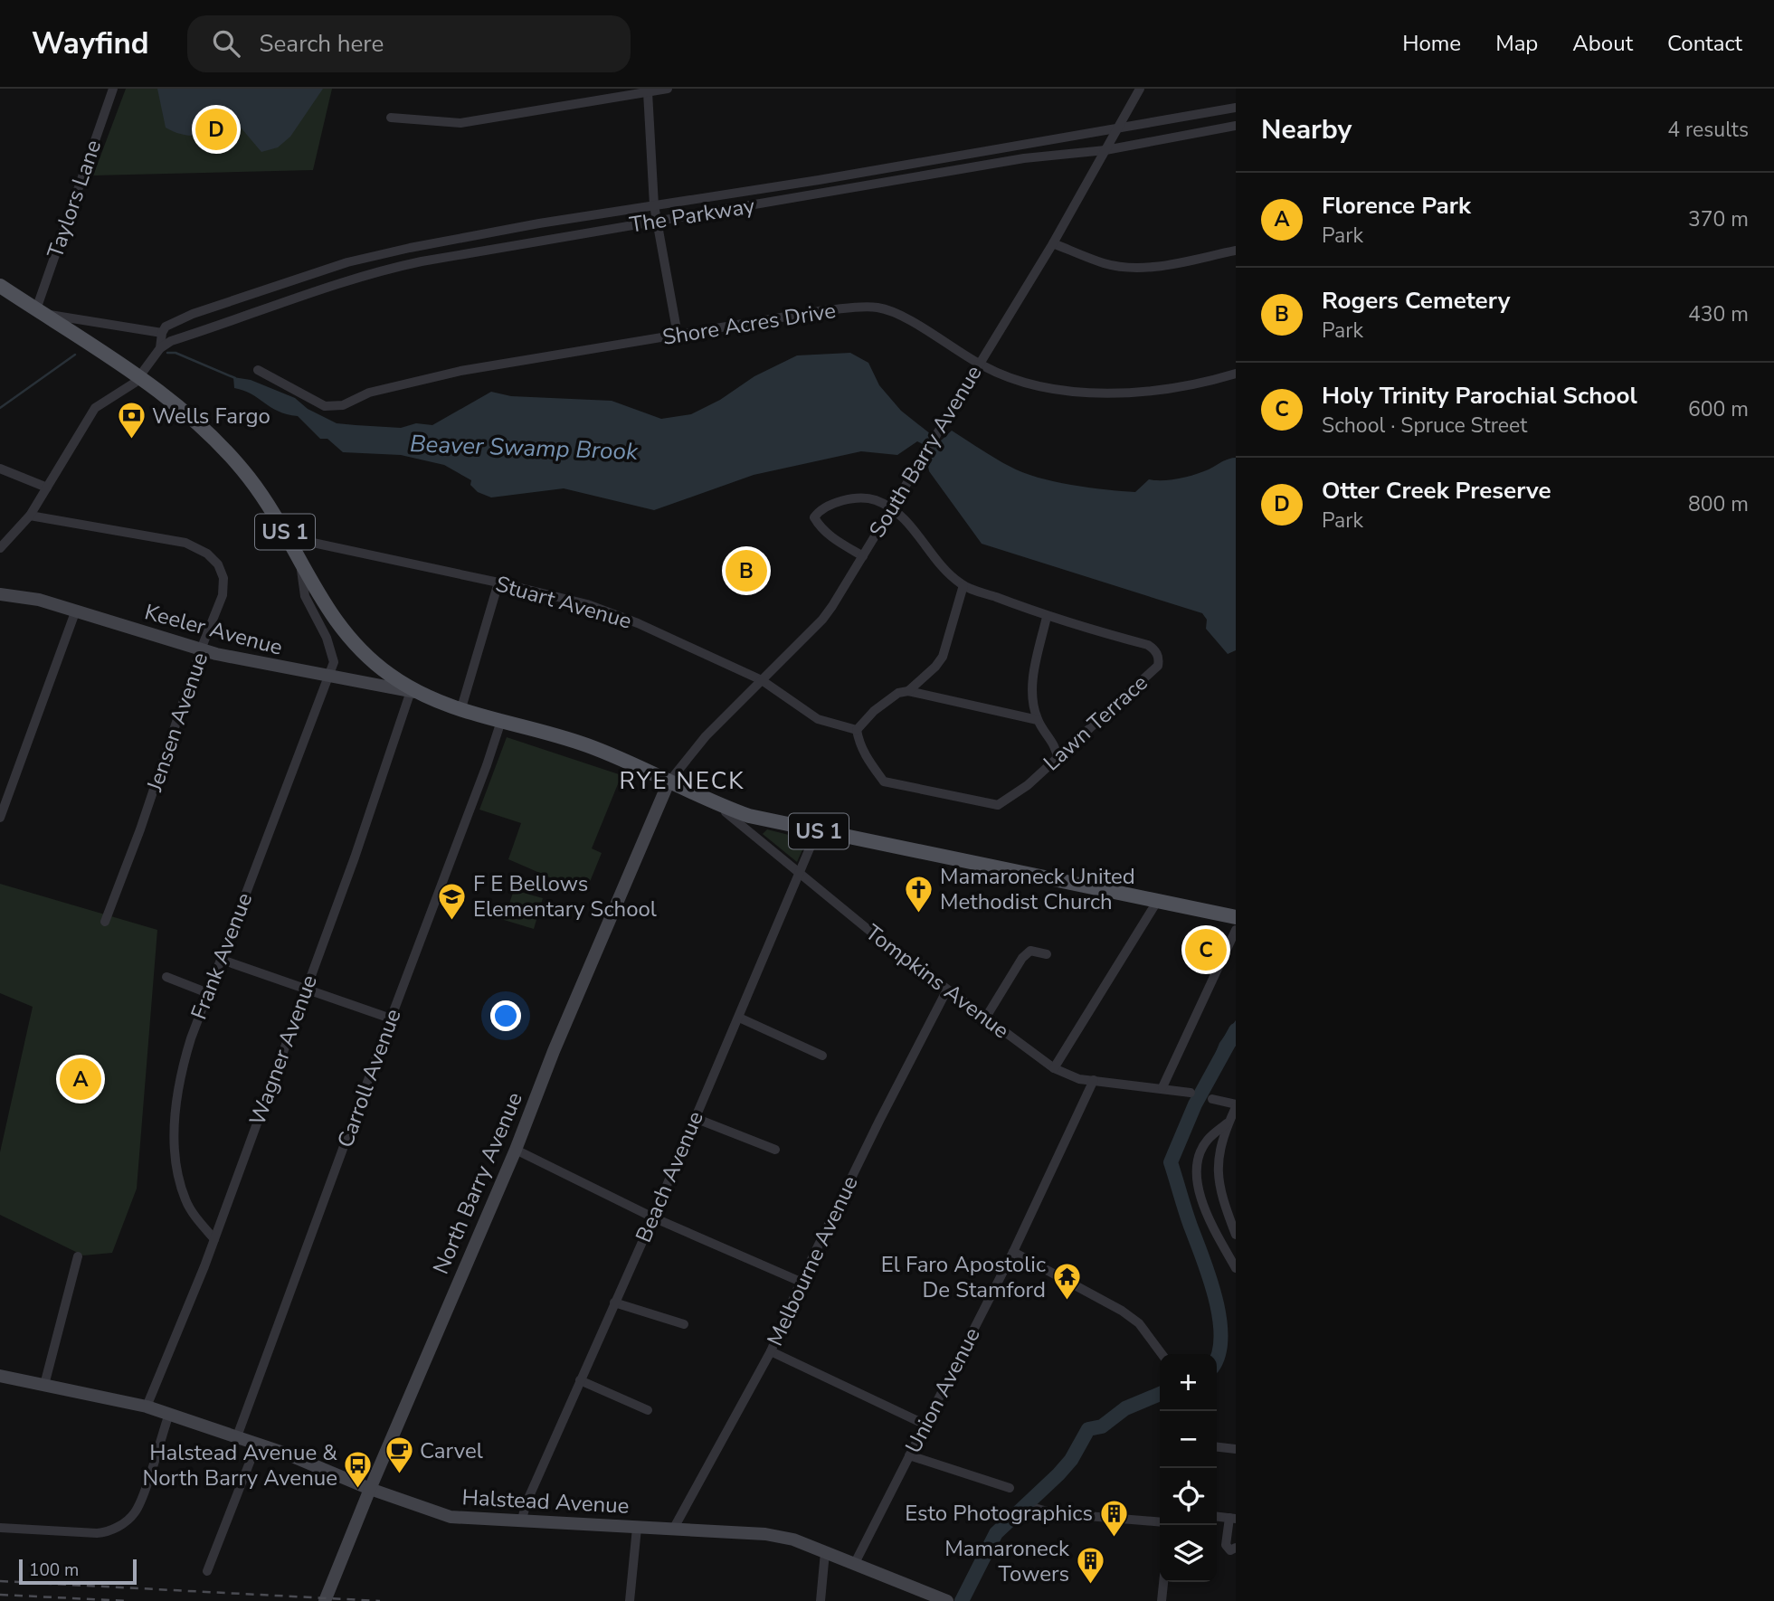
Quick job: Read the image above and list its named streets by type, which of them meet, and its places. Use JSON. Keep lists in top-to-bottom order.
{
  "streets": {
    "main road": ["US 1"],
    "street": [
      "Taylors Lane",
      "The Parkway",
      "Shore Acres Drive",
      "South Barry Avenue",
      "Stuart Avenue",
      "Keeler Avenue",
      "Jensen Avenue",
      "Lawn Terrace",
      "Frank Avenue",
      "Tompkins Avenue",
      "Wagner Avenue",
      "Carroll Avenue",
      "Beach Avenue",
      "North Barry Avenue",
      "Melbourne Avenue",
      "Union Avenue",
      "Halstead Avenue"
    ]
  },
  "crossings": [
    ["Taylors Lane", "US 1"],
    ["The Parkway", "South Barry Avenue"],
    ["The Parkway", "US 1"],
    ["The Parkway", "Jensen Avenue"],
    ["Shore Acres Drive", "South Barry Avenue"],
    ["South Barry Avenue", "US 1"],
    ["South Barry Avenue", "Stuart Avenue"],
    ["South Barry Avenue", "North Barry Avenue"],
    ["US 1", "Stuart Avenue"],
    ["US 1", "Keeler Avenue"],
    ["US 1", "Tompkins Avenue"],
    ["US 1", "Wagner Avenue"],
    ["US 1", "Carroll Avenue"],
    ["US 1", "Beach Avenue"],
    ["US 1", "North Barry Avenue"],
    ["Stuart Avenue", "Lawn Terrace"],
    ["Keeler Avenue", "Jensen Avenue"],
    ["Keeler Avenue", "Frank Avenue"],
    ["Keeler Avenue", "Wagner Avenue"],
    ["Frank Avenue", "Wagner Avenue"],
    ["Tompkins Avenue", "Beach Avenue"],
    ["Tompkins Avenue", "Melbourne Avenue"],
    ["Tompkins Avenue", "Union Avenue"],
    ["Wagner Avenue", "Halstead Avenue"],
    ["Carroll Avenue", "Halstead Avenue"],
    ["Beach Avenue", "Halstead Avenue"],
    ["North Barry Avenue", "Halstead Avenue"],
    ["Melbourne Avenue", "Halstead Avenue"],
    ["Union Avenue", "Halstead Avenue"]
  ],
  "districts": ["RYE NECK"],
  "water": ["Beaver Swamp Brook"],
  "places": {
    "bank": ["Wells Fargo"],
    "church": ["Mamaroneck United Methodist Church"],
    "school or university": ["F E Bellows Elementary School"],
    "temple": ["El Faro Apostolic De Stamford"],
    "cafe": ["Carvel"],
    "bus stop": ["Halstead Avenue & North Barry Avenue"],
    "building": ["Esto Photographics", "Mamaroneck Towers"]
  },
  "scale_bar": "100 m",
  "page": {
    "header": "Wayfind",
    "search": "Search here",
    "nav": [
      "Home",
      "Map",
      "About",
      "Contact"
    ],
    "heading": ["Nearby", "4 results"],
    "pins": [
      "D",
      "B",
      "C",
      "A"
    ],
    "list": [
      {
        "mark": "A",
        "name": "Florence Park",
        "note": "Park",
        "value": "370 m"
      },
      {
        "mark": "B",
        "name": "Rogers Cemetery",
        "note": "Park",
        "value": "430 m"
      },
      {
        "mark": "C",
        "name": "Holy Trinity Parochial School",
        "note": "School · Spruce Street",
        "value": "600 m"
      },
      {
        "mark": "D",
        "name": "Otter Creek Preserve",
        "note": "Park",
        "value": "800 m"
      }
    ],
    "map_buttons": ["+", "−"],
    "scale": "100 m"
  }
}
